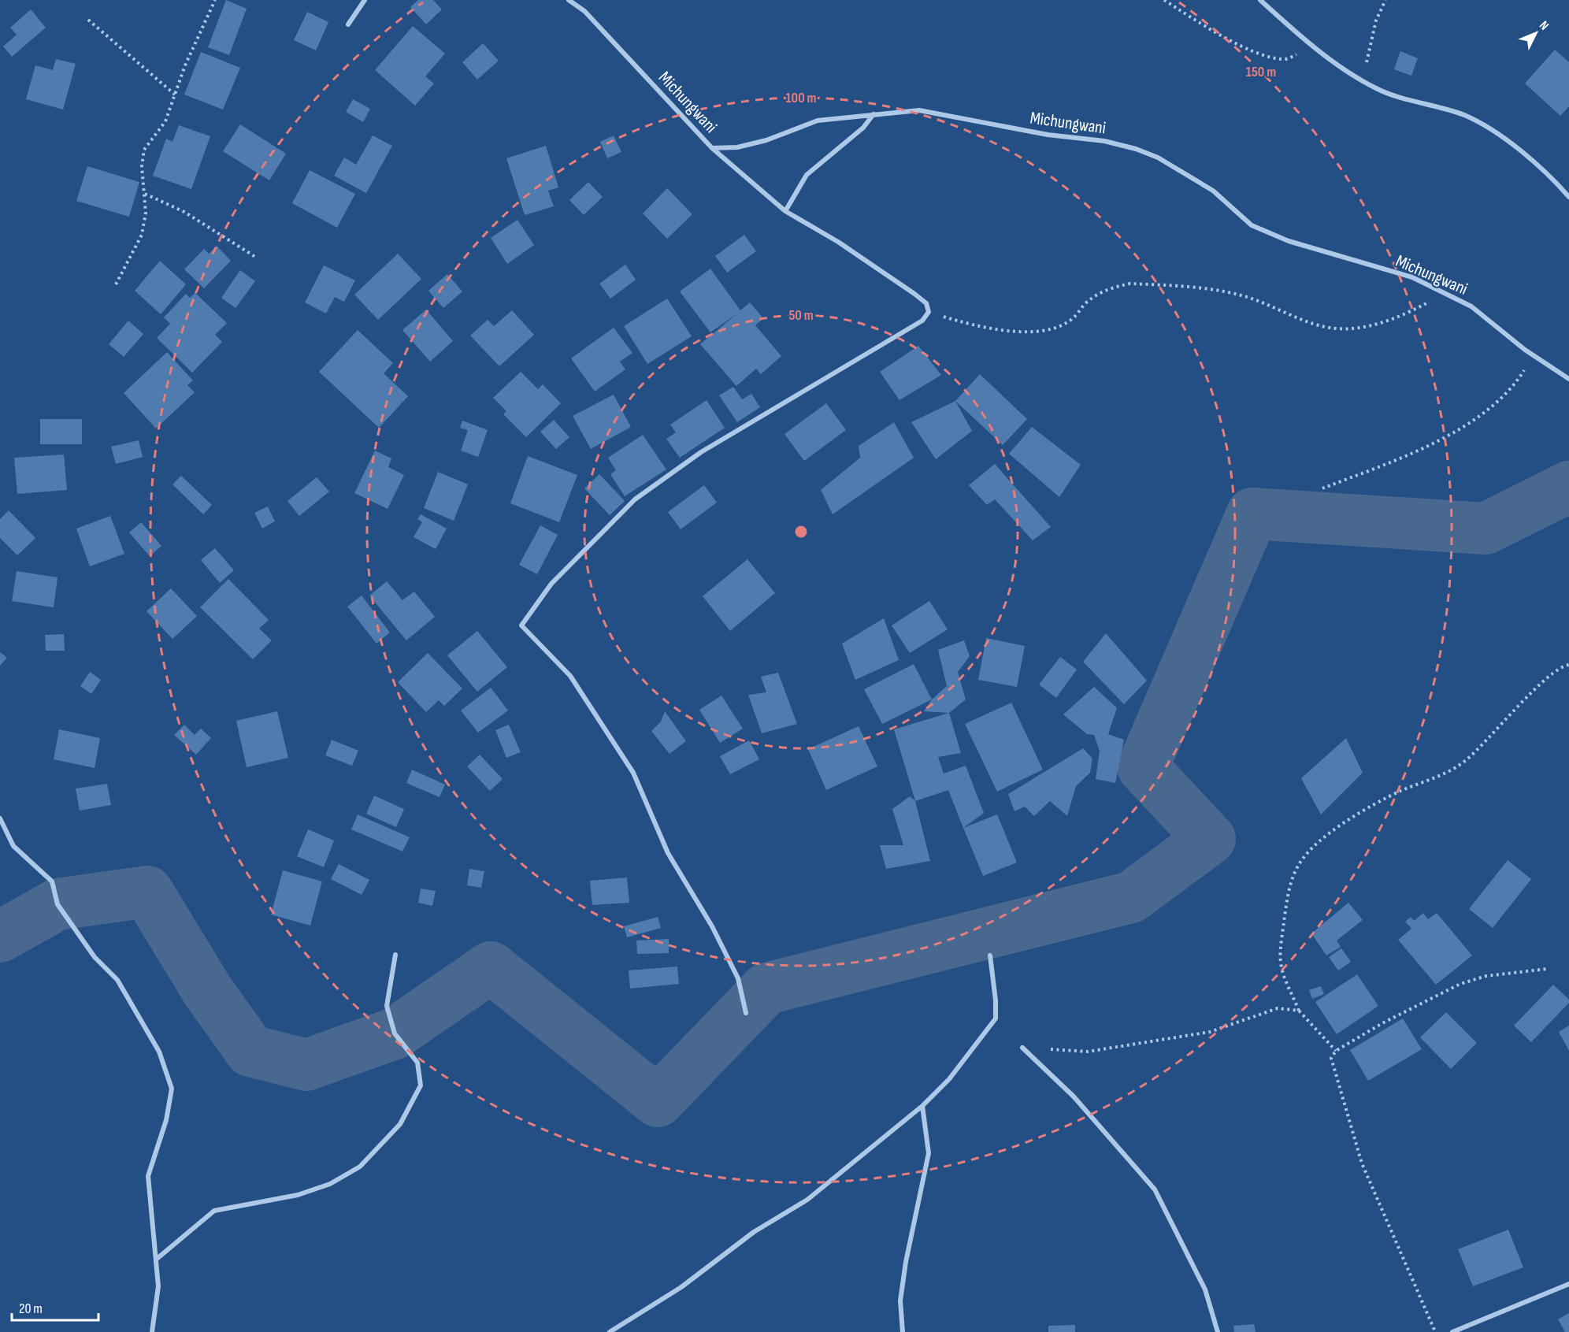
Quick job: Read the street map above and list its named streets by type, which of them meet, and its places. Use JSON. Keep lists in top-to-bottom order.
{
  "streets": {
    "street": ["Michungwani"]
  },
  "scale_bar": "20 m",
  "north": "top right",
  "rings": ["150 m", "100 m", "50 m"]
}
